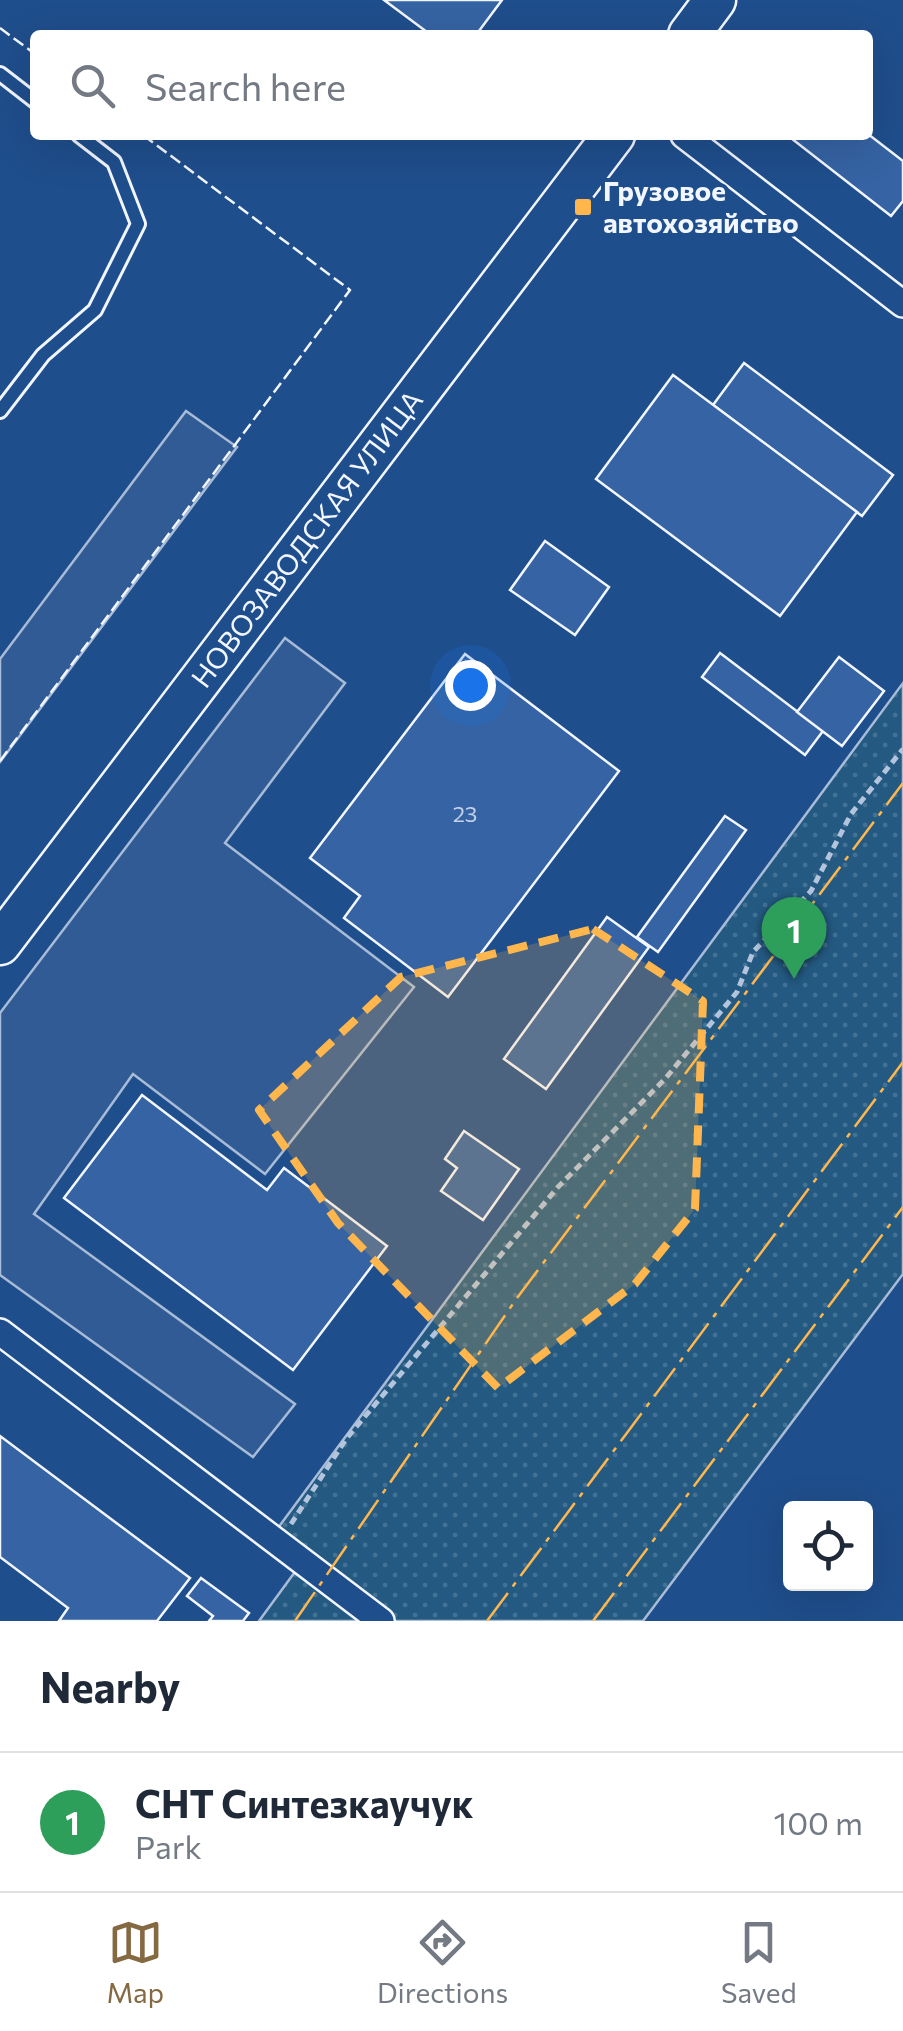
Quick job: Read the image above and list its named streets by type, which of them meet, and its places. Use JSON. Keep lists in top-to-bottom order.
{
  "streets": {
    "main road": ["НОВОЗАВОДСКАЯ УЛИЦА"]
  },
  "places": {
    "transit": ["Грузовое автохозяйство"]
  },
  "house_numbers": ["23"],
  "page": {
    "search": "Search here",
    "pins": "1",
    "heading": "Nearby",
    "list": [
      {
        "mark": "1",
        "name": "СНТ Синтезкаучук",
        "note": "Park",
        "value": "100 m"
      }
    ],
    "nav": ["Map", "Directions", "Saved"]
  }
}
